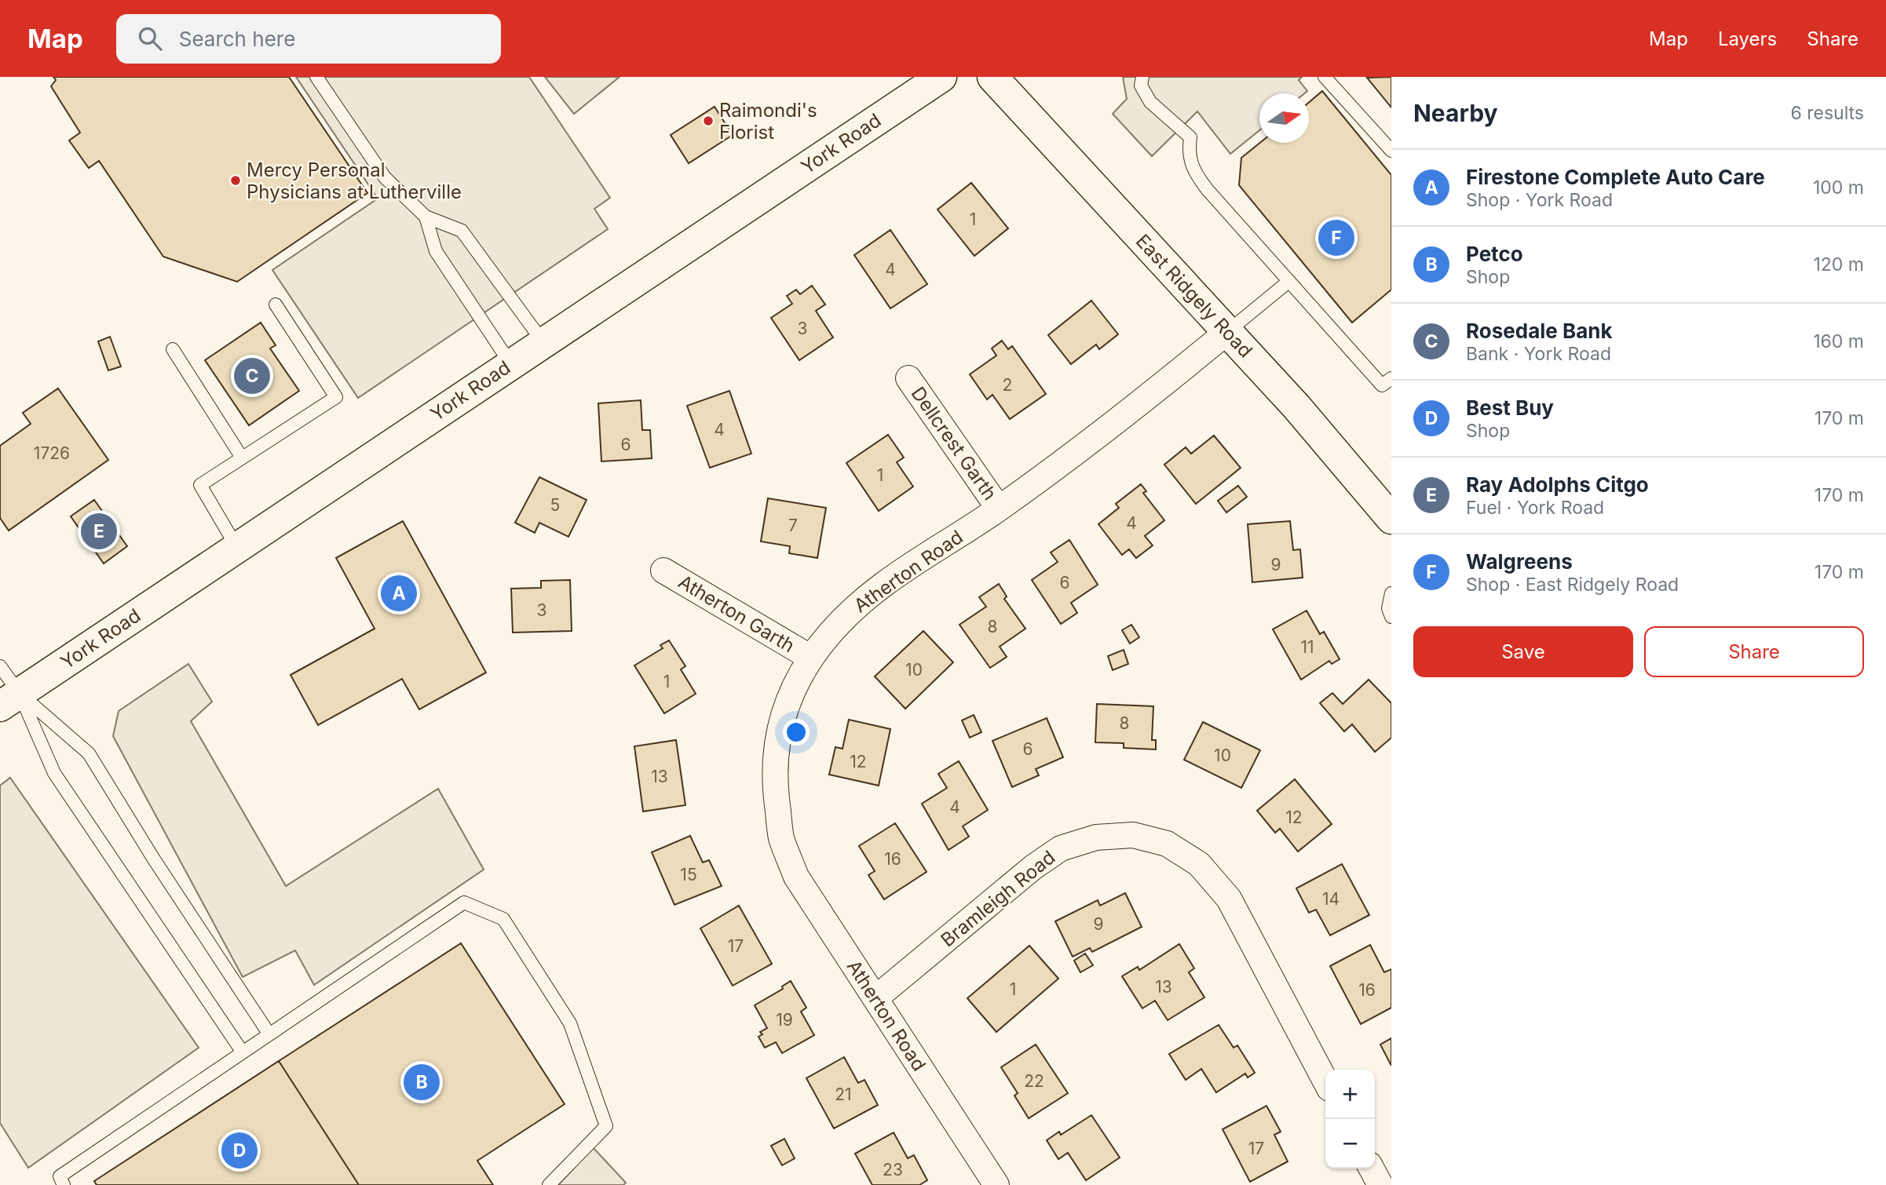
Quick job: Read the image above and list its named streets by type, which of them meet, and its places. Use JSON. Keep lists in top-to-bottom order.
{
  "streets": {
    "main road": ["York Road", "East Ridgely Road"],
    "street": [
      "Dellcrest Garth",
      "Atherton Road",
      "Atherton Garth",
      "Bramleigh Road"
    ]
  },
  "crossings": [
    ["East Ridgely Road", "Atherton Road"],
    ["Dellcrest Garth", "Atherton Road"],
    ["Atherton Road", "Atherton Garth"],
    ["Atherton Road", "Bramleigh Road"]
  ],
  "places": ["Raimondi's Florist", "Mercy Personal Physicians at Lutherville"],
  "house_numbers": [
    "1",
    "4",
    "3",
    "2",
    "4",
    "6",
    "1726",
    "1",
    "5",
    "4",
    "7",
    "9",
    "6",
    "3",
    "8",
    "11",
    "10",
    "1",
    "8",
    "6",
    "10",
    "12",
    "13",
    "4",
    "12",
    "16",
    "15",
    "14",
    "9",
    "17",
    "13",
    "1",
    "16",
    "19",
    "22",
    "21",
    "17",
    "23"
  ],
  "north": "right",
  "page": {
    "header": "Map",
    "search": "Search here",
    "nav": ["Map", "Layers", "Share"],
    "heading": ["Nearby", "6 results"],
    "list": [
      {
        "mark": "A",
        "name": "Firestone Complete Auto Care",
        "note": "Shop · York Road",
        "value": "100 m"
      },
      {
        "mark": "B",
        "name": "Petco",
        "note": "Shop",
        "value": "120 m"
      },
      {
        "mark": "C",
        "name": "Rosedale Bank",
        "note": "Bank · York Road",
        "value": "160 m"
      },
      {
        "mark": "D",
        "name": "Best Buy",
        "note": "Shop",
        "value": "170 m"
      },
      {
        "mark": "E",
        "name": "Ray Adolphs Citgo",
        "note": "Fuel · York Road",
        "value": "170 m"
      },
      {
        "mark": "F",
        "name": "Walgreens",
        "note": "Shop · East Ridgely Road",
        "value": "170 m"
      }
    ],
    "pins": [
      "F",
      "C",
      "E",
      "A",
      "B",
      "D"
    ],
    "buttons": ["Save", "Share"],
    "map_buttons": ["+", "−"]
  }
}
